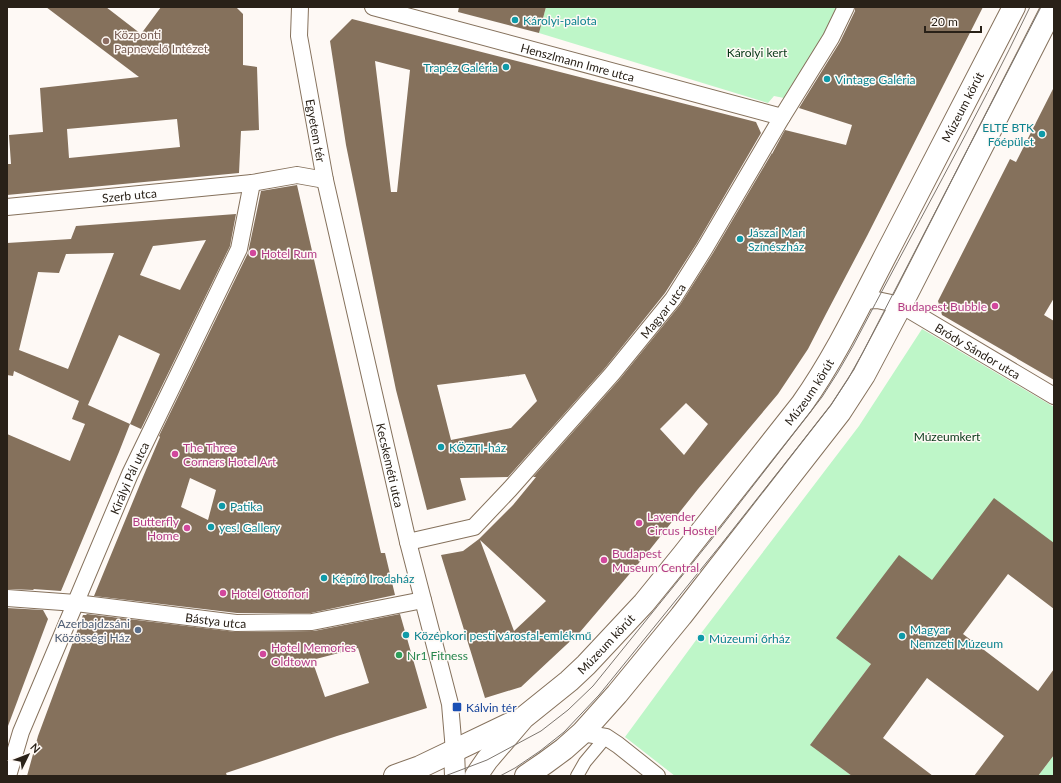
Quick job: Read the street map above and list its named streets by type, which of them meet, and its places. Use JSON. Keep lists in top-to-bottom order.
{
  "streets": {
    "main road": ["Múzeum körút"],
    "street": [
      "Henszlmann Imre utca",
      "Egyetem tér",
      "Szerb utca",
      "Magyar utca",
      "Bródy Sándor utca",
      "Kecskeméti utca",
      "Királyi Pál utca",
      "Bástya utca"
    ]
  },
  "crossings": [
    ["Henszlmann Imre utca", "Magyar utca"],
    ["Múzeum körút", "Bródy Sándor utca"],
    ["Egyetem tér", "Szerb utca"],
    ["Egyetem tér", "Kecskeméti utca"],
    ["Egyetem tér", "Királyi Pál utca"],
    ["Szerb utca", "Királyi Pál utca"],
    ["Magyar utca", "Kecskeméti utca"],
    ["Kecskeméti utca", "Bástya utca"],
    ["Királyi Pál utca", "Bástya utca"]
  ],
  "parks": ["Károlyi kert", "Múzeumkert"],
  "places": {
    "other": [
      "Károlyi-palota",
      "Központi Papnevelő Intézet",
      "Trapéz Galéria",
      "Vintage Galéria",
      "ELTE BTK Főépület",
      "Jászai Mari Színészház",
      "Hotel Rum",
      "Budapest Bubble",
      "KÖZTI-ház",
      "The Three Corners Hotel Art",
      "Patika",
      "Lavender Circus Hostel",
      "yes! Gallery",
      "Butterfly Home",
      "Budapest Museum Central",
      "Képíró Irodaház",
      "Hotel Ottofiori",
      "Azerbajdzsáni Közösségi Ház",
      "Középkori pesti városfal-emlékmű",
      "Magyar Nemzeti Múzeum",
      "Múzeumi őrház",
      "Hotel Memories Oldtown",
      "Nr1 Fitness"
    ],
    "transit": ["Kálvin tér"]
  },
  "scale_bar": "20 m",
  "north": "top right"
}
